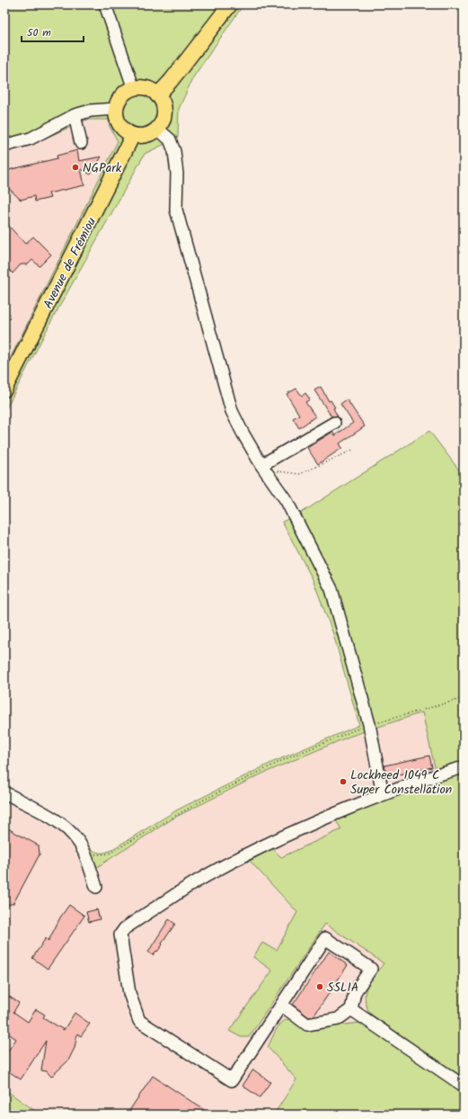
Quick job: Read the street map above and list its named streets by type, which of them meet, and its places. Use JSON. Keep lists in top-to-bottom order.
{
  "streets": {
    "main road": ["Avenue de Frémiou"]
  },
  "places": ["NGPark", "Lockheed 1049 C Super Constellation", "SSLIA"],
  "scale_bar": "50 m"
}
